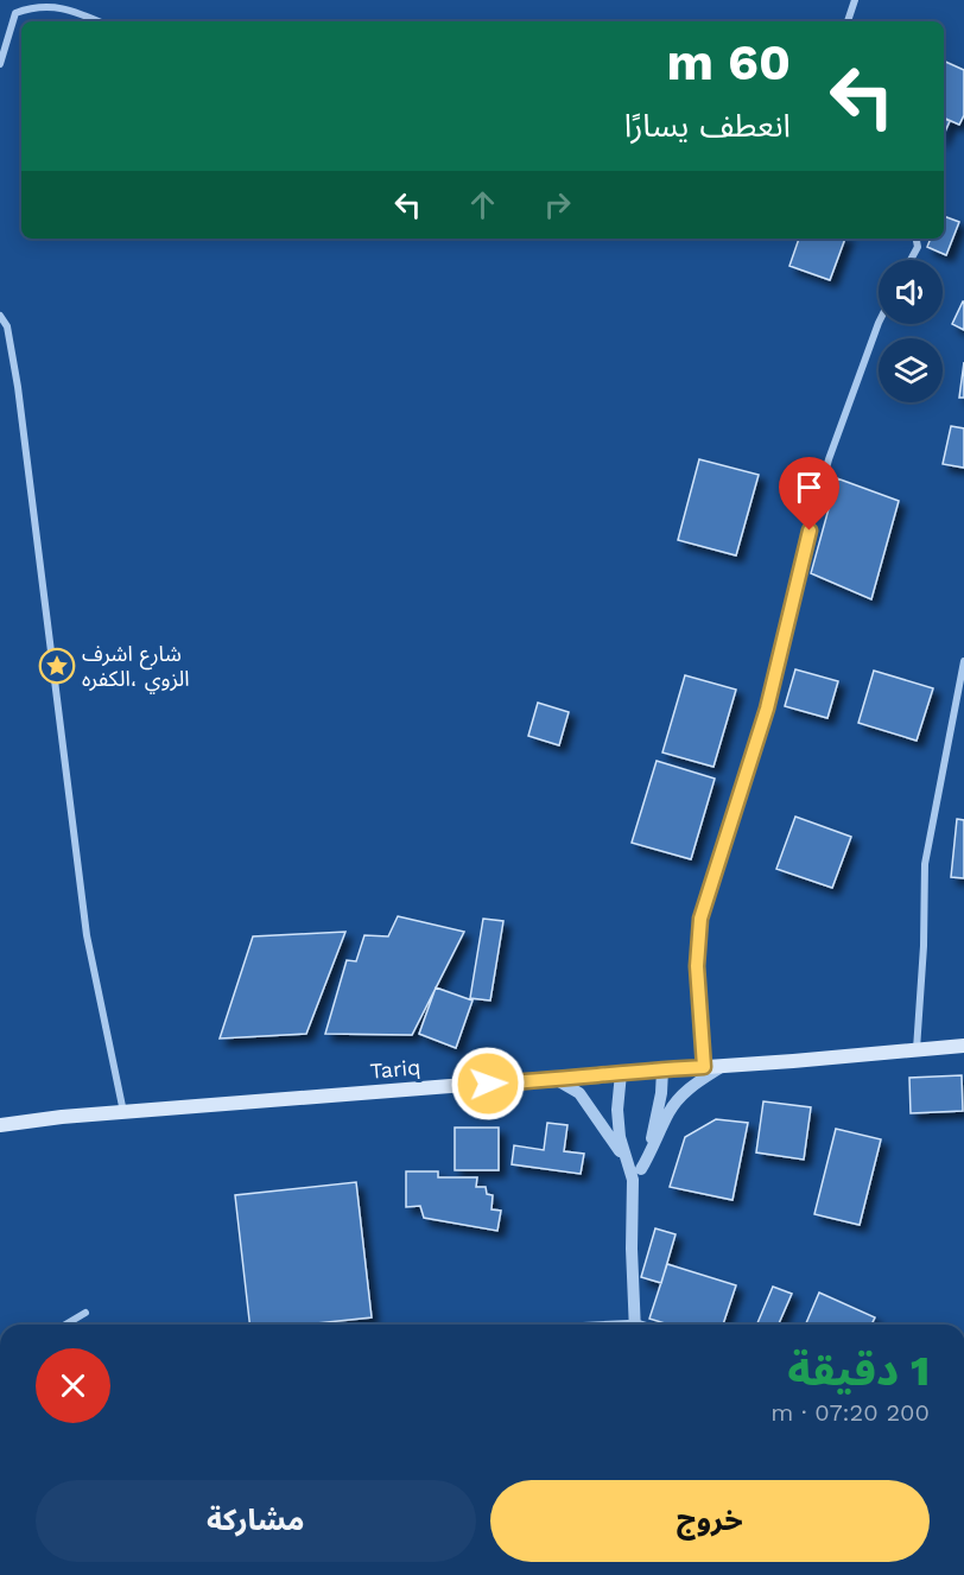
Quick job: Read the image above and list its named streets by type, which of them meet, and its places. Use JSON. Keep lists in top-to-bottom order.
{
  "streets": {
    "main road": ["Tariq"]
  },
  "places": {
    "place": ["شارع اشرف الزوي ،الكفره"]
  },
  "page": {
    "turn": ["60 m", "انعطف يسارًا"],
    "heading": ["1 دقيقة", "200 m · 07:20"],
    "buttons": ["خروج", "مشاركة"]
  }
}
